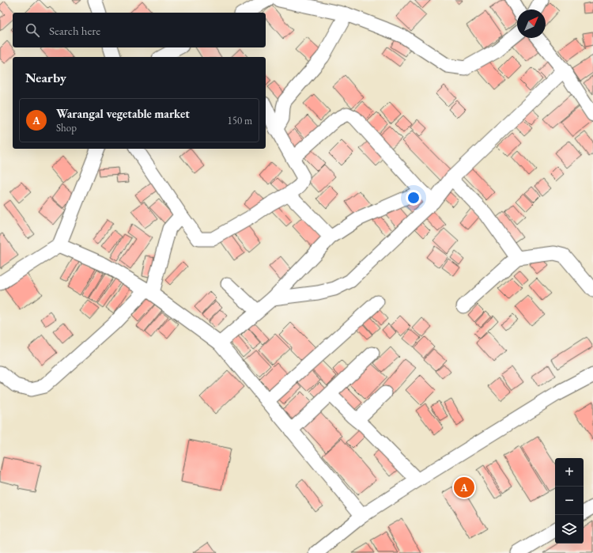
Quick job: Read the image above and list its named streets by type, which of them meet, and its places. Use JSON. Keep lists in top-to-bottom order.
{
  "north": "top right",
  "page": {
    "search": "Search here",
    "heading": "Nearby",
    "list": [
      {
        "mark": "A",
        "name": "Warangal vegetable market",
        "note": "Shop",
        "value": "150 m"
      }
    ],
    "map_buttons": ["+", "−"],
    "pins": "A"
  }
}
